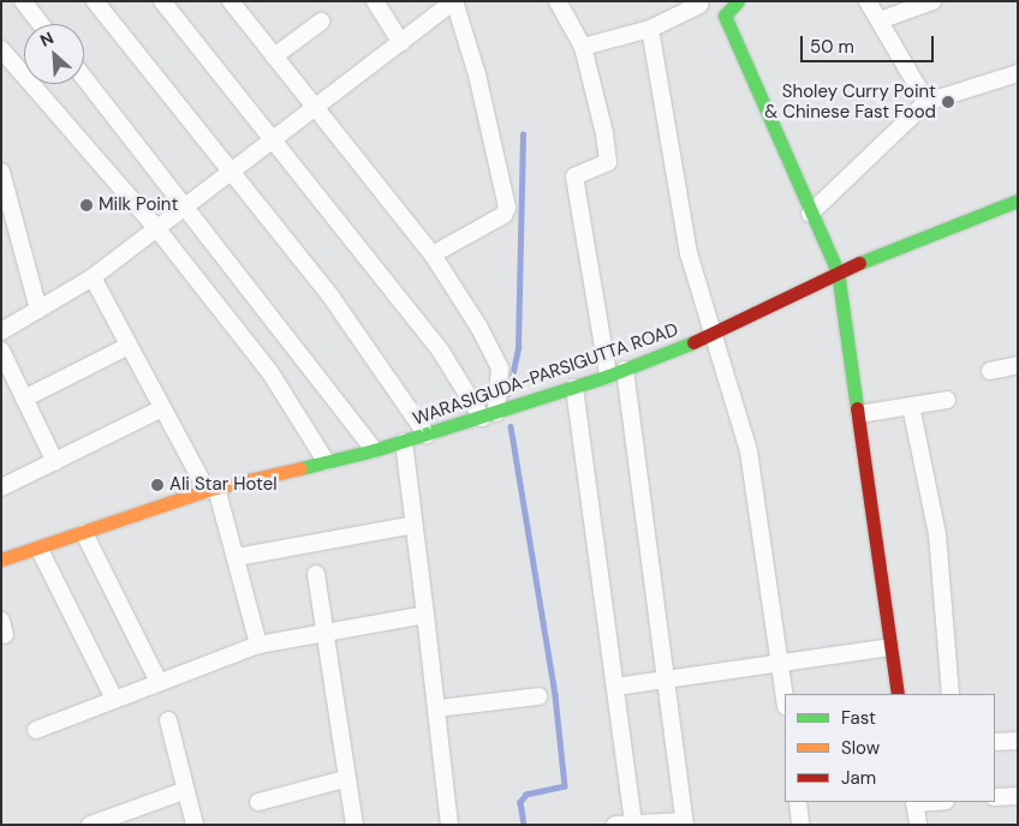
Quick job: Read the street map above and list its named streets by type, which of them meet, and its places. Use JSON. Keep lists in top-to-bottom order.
{
  "streets": {
    "street": ["WARASIGUDA-PARSIGUTTA ROAD"]
  },
  "places": ["Sholey Curry Point & Chinese Fast Food", "Milk Point", "Ali Star Hotel"],
  "legend": ["Fast", "Slow", "Jam"],
  "scale_bar": "50 m",
  "north": "top left"
}
